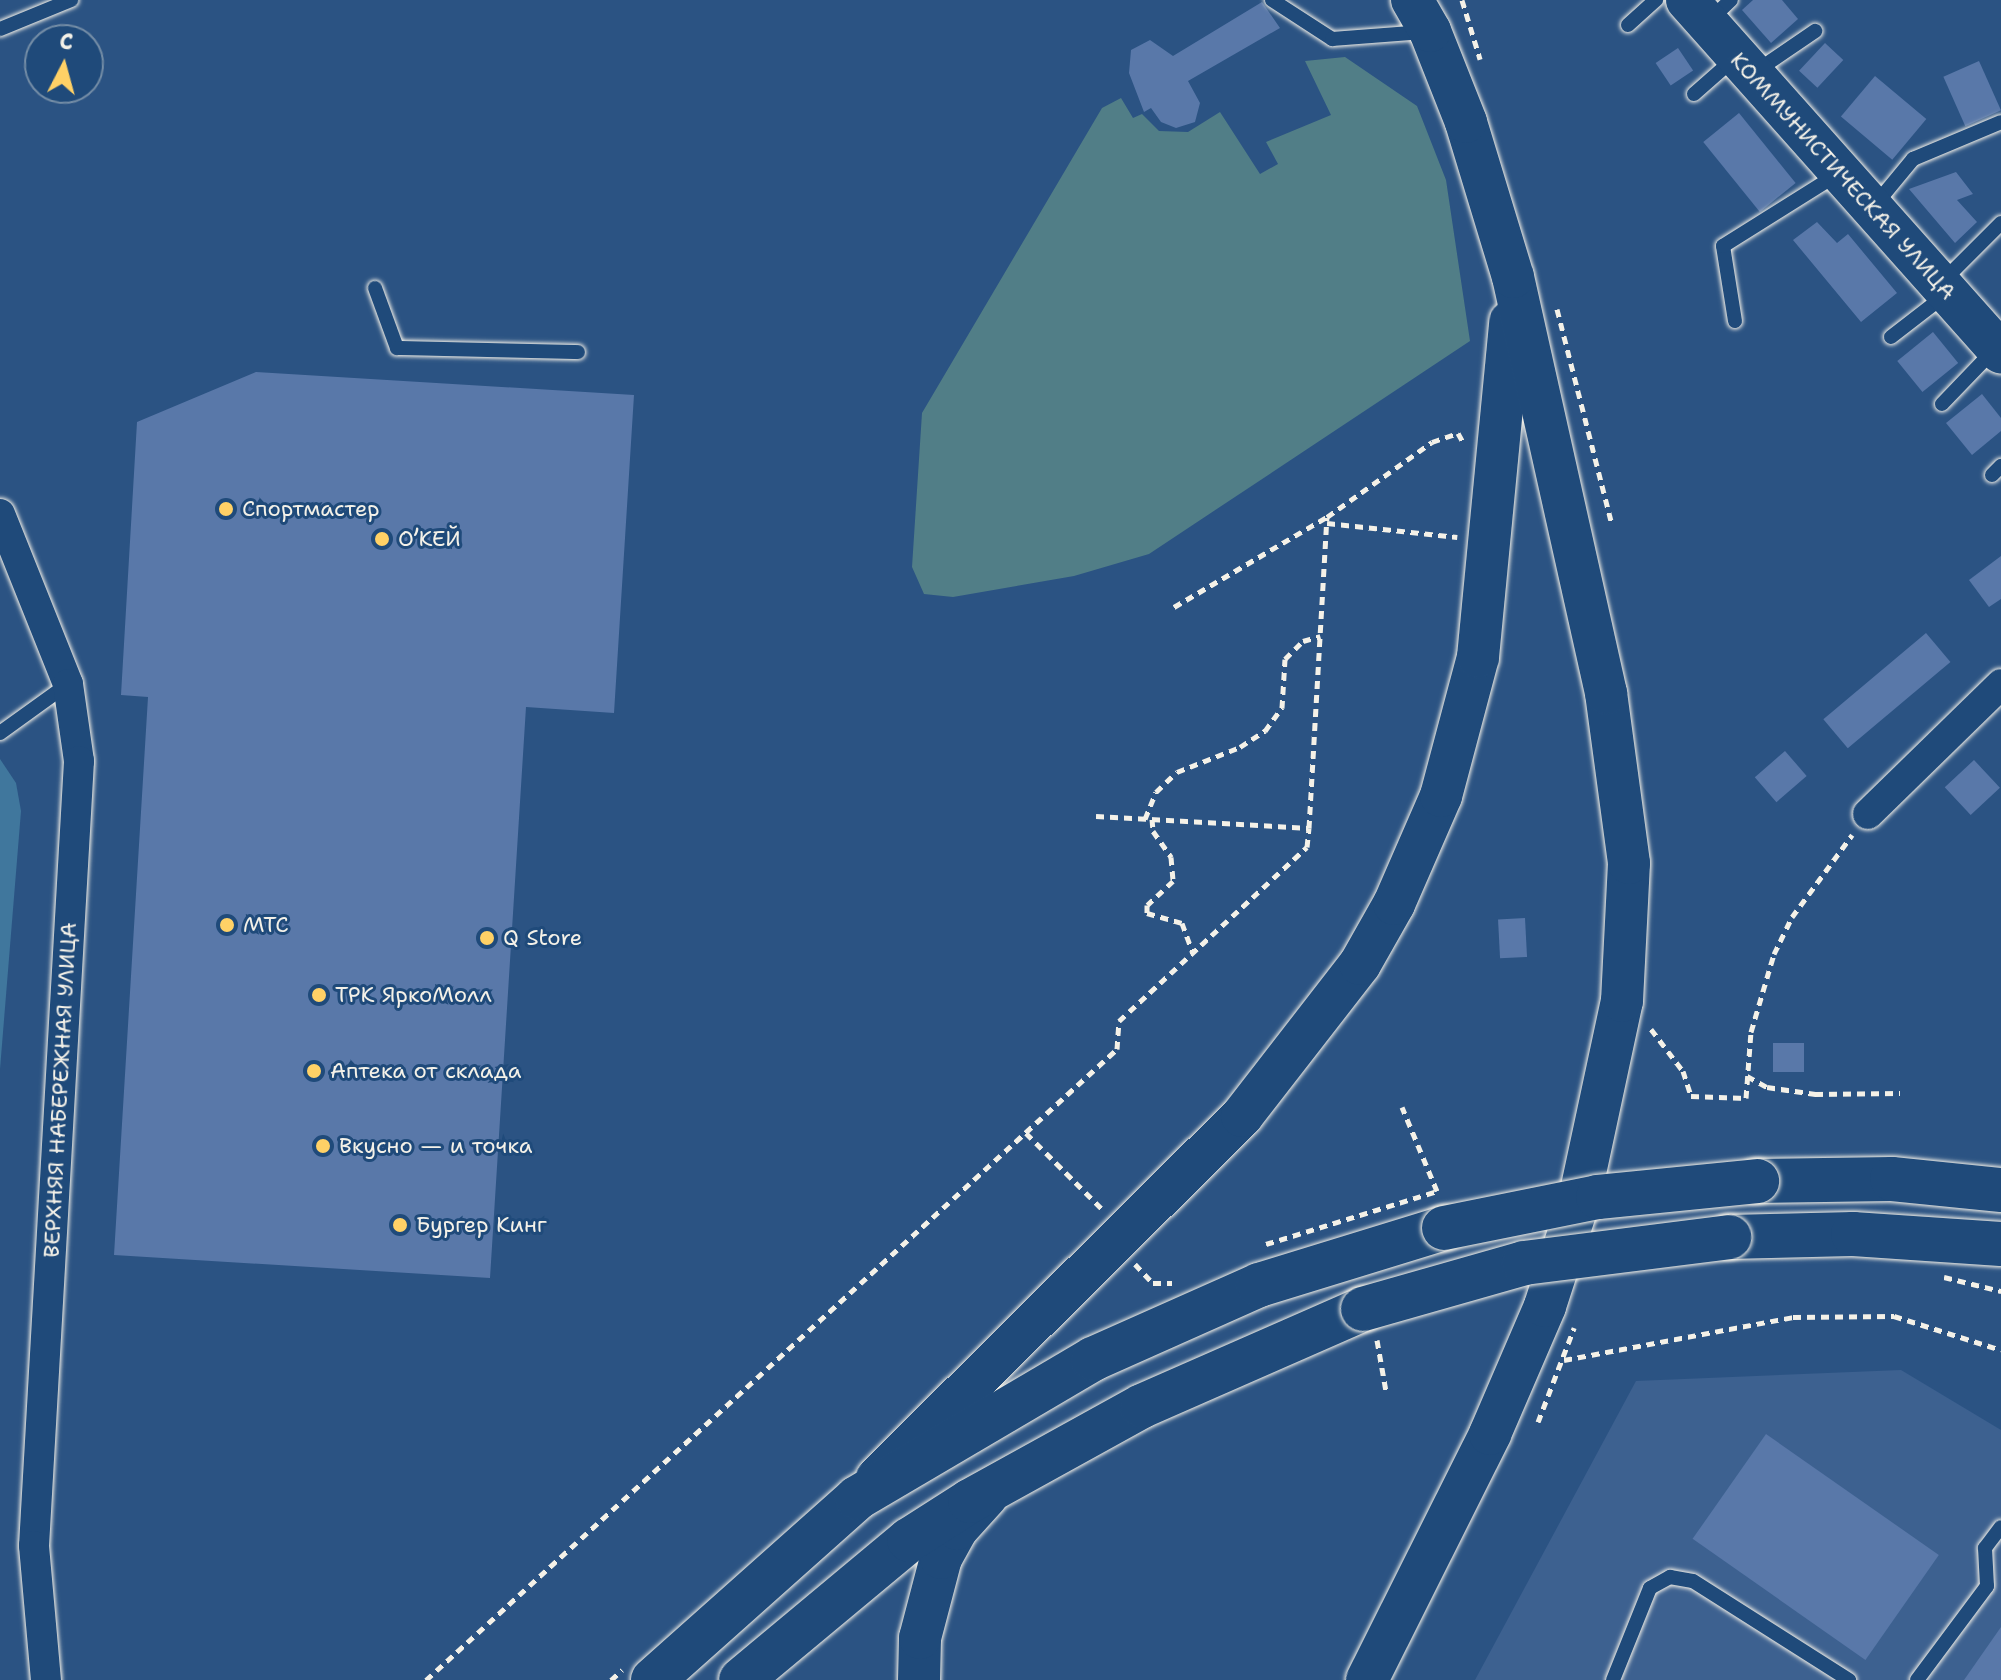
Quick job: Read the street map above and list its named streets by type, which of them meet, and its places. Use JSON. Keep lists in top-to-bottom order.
{
  "streets": {
    "main road": ["КОММУНИСТИЧЕСКАЯ УЛИЦА"],
    "street": ["ВЕРХНЯЯ НАБЕРЕЖНАЯ УЛИЦА"]
  },
  "places": [
    "Спортмастер",
    "О’КЕЙ",
    "МТС",
    "Q Store",
    "ТРК ЯркоМолл",
    "Аптека от склада",
    "Вкусно — и точка",
    "Бургер Кинг"
  ],
  "north": "top"
}
